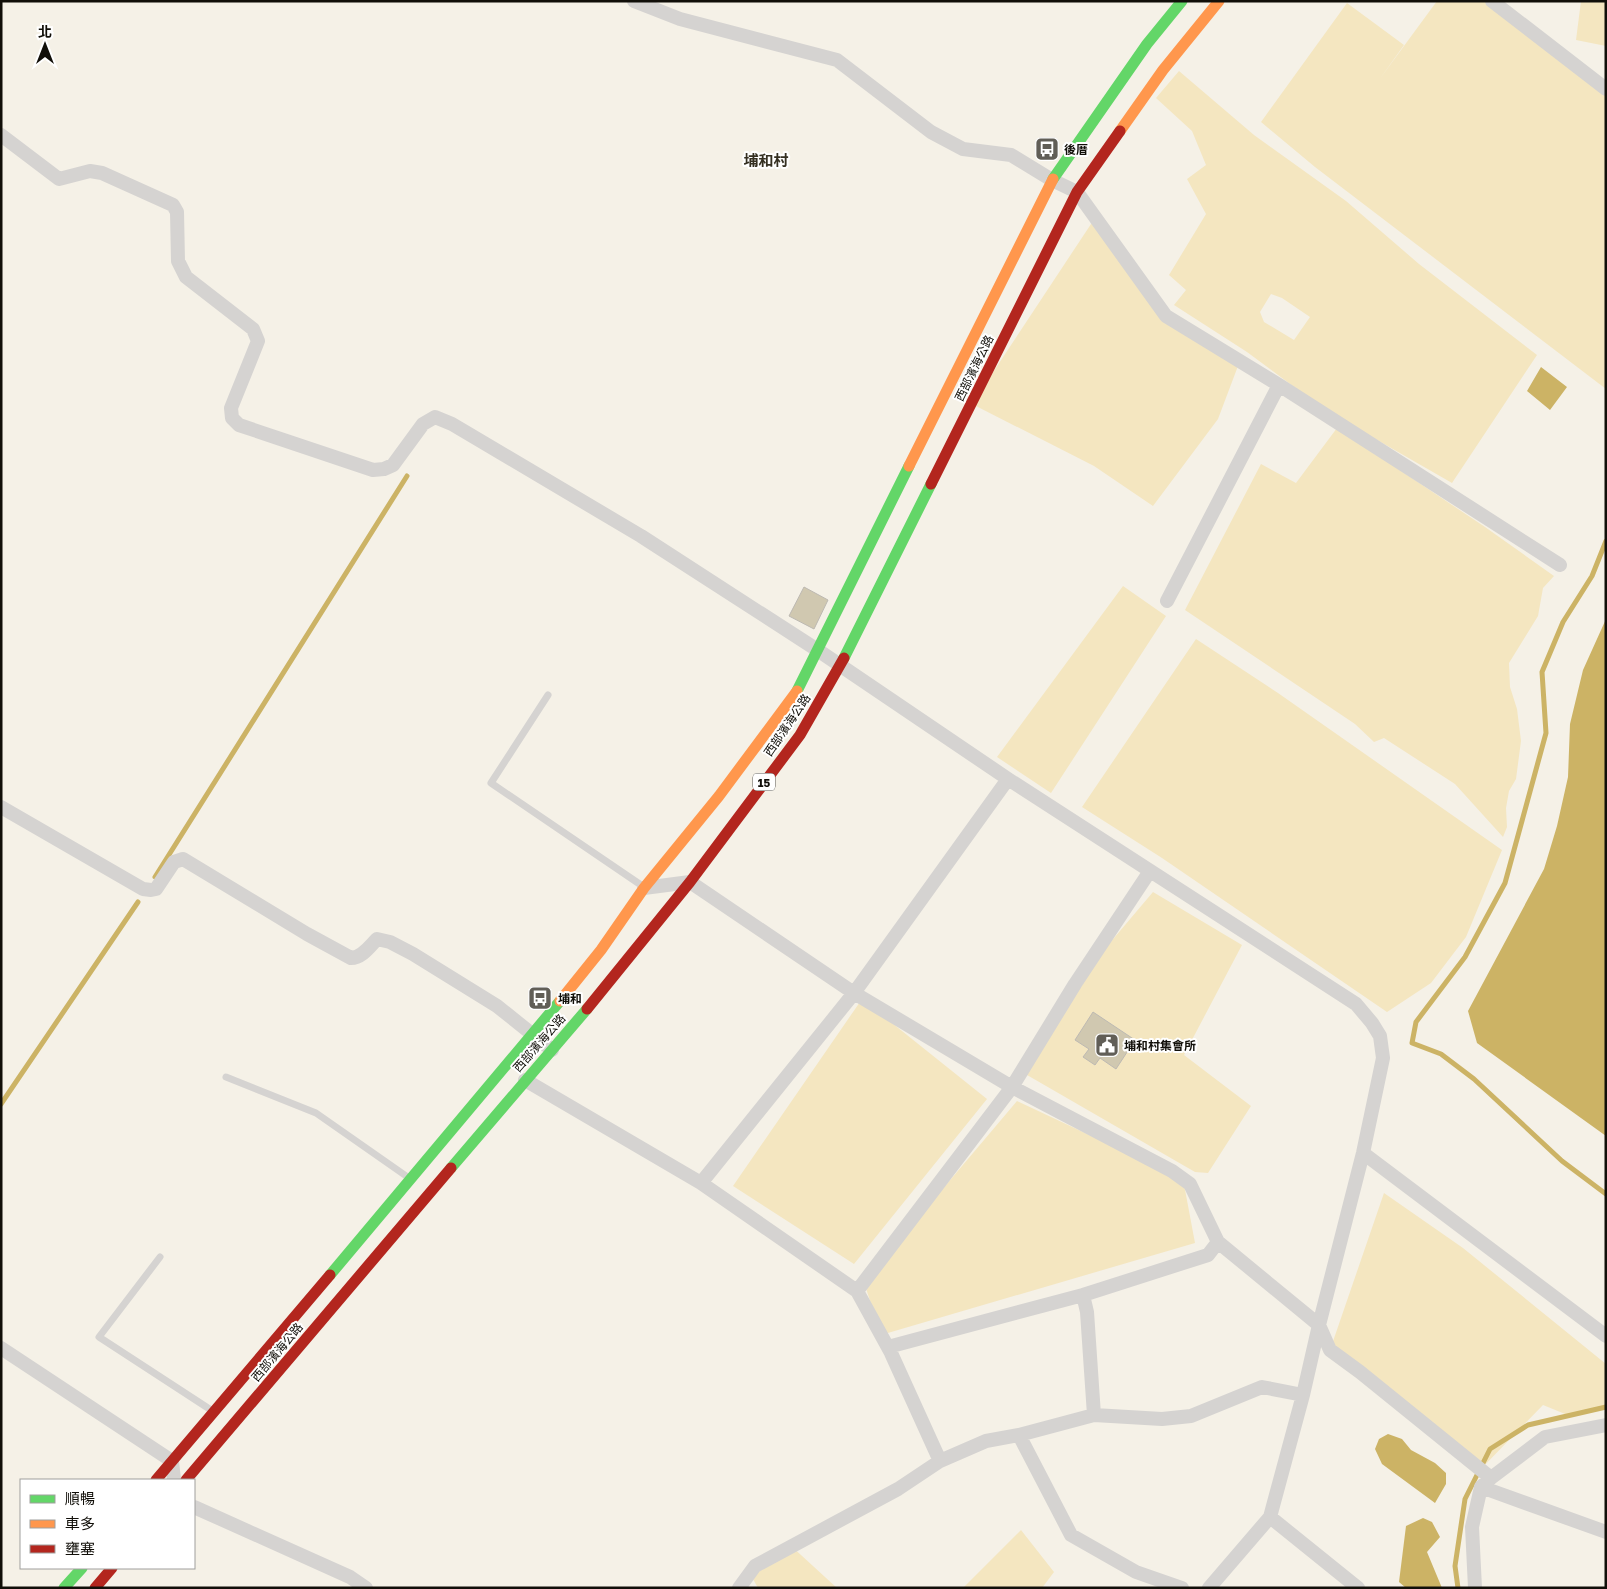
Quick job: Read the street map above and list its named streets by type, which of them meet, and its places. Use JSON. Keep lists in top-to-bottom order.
{
  "streets": {
    "main road": ["西部濱海公路", "15"]
  },
  "districts": ["埔和村"],
  "places": {
    "bus stop": ["後厝", "埔和"],
    "public building": ["埔和村集會所"]
  },
  "legend": ["順暢", "車多", "壅塞"],
  "north": "top"
}
